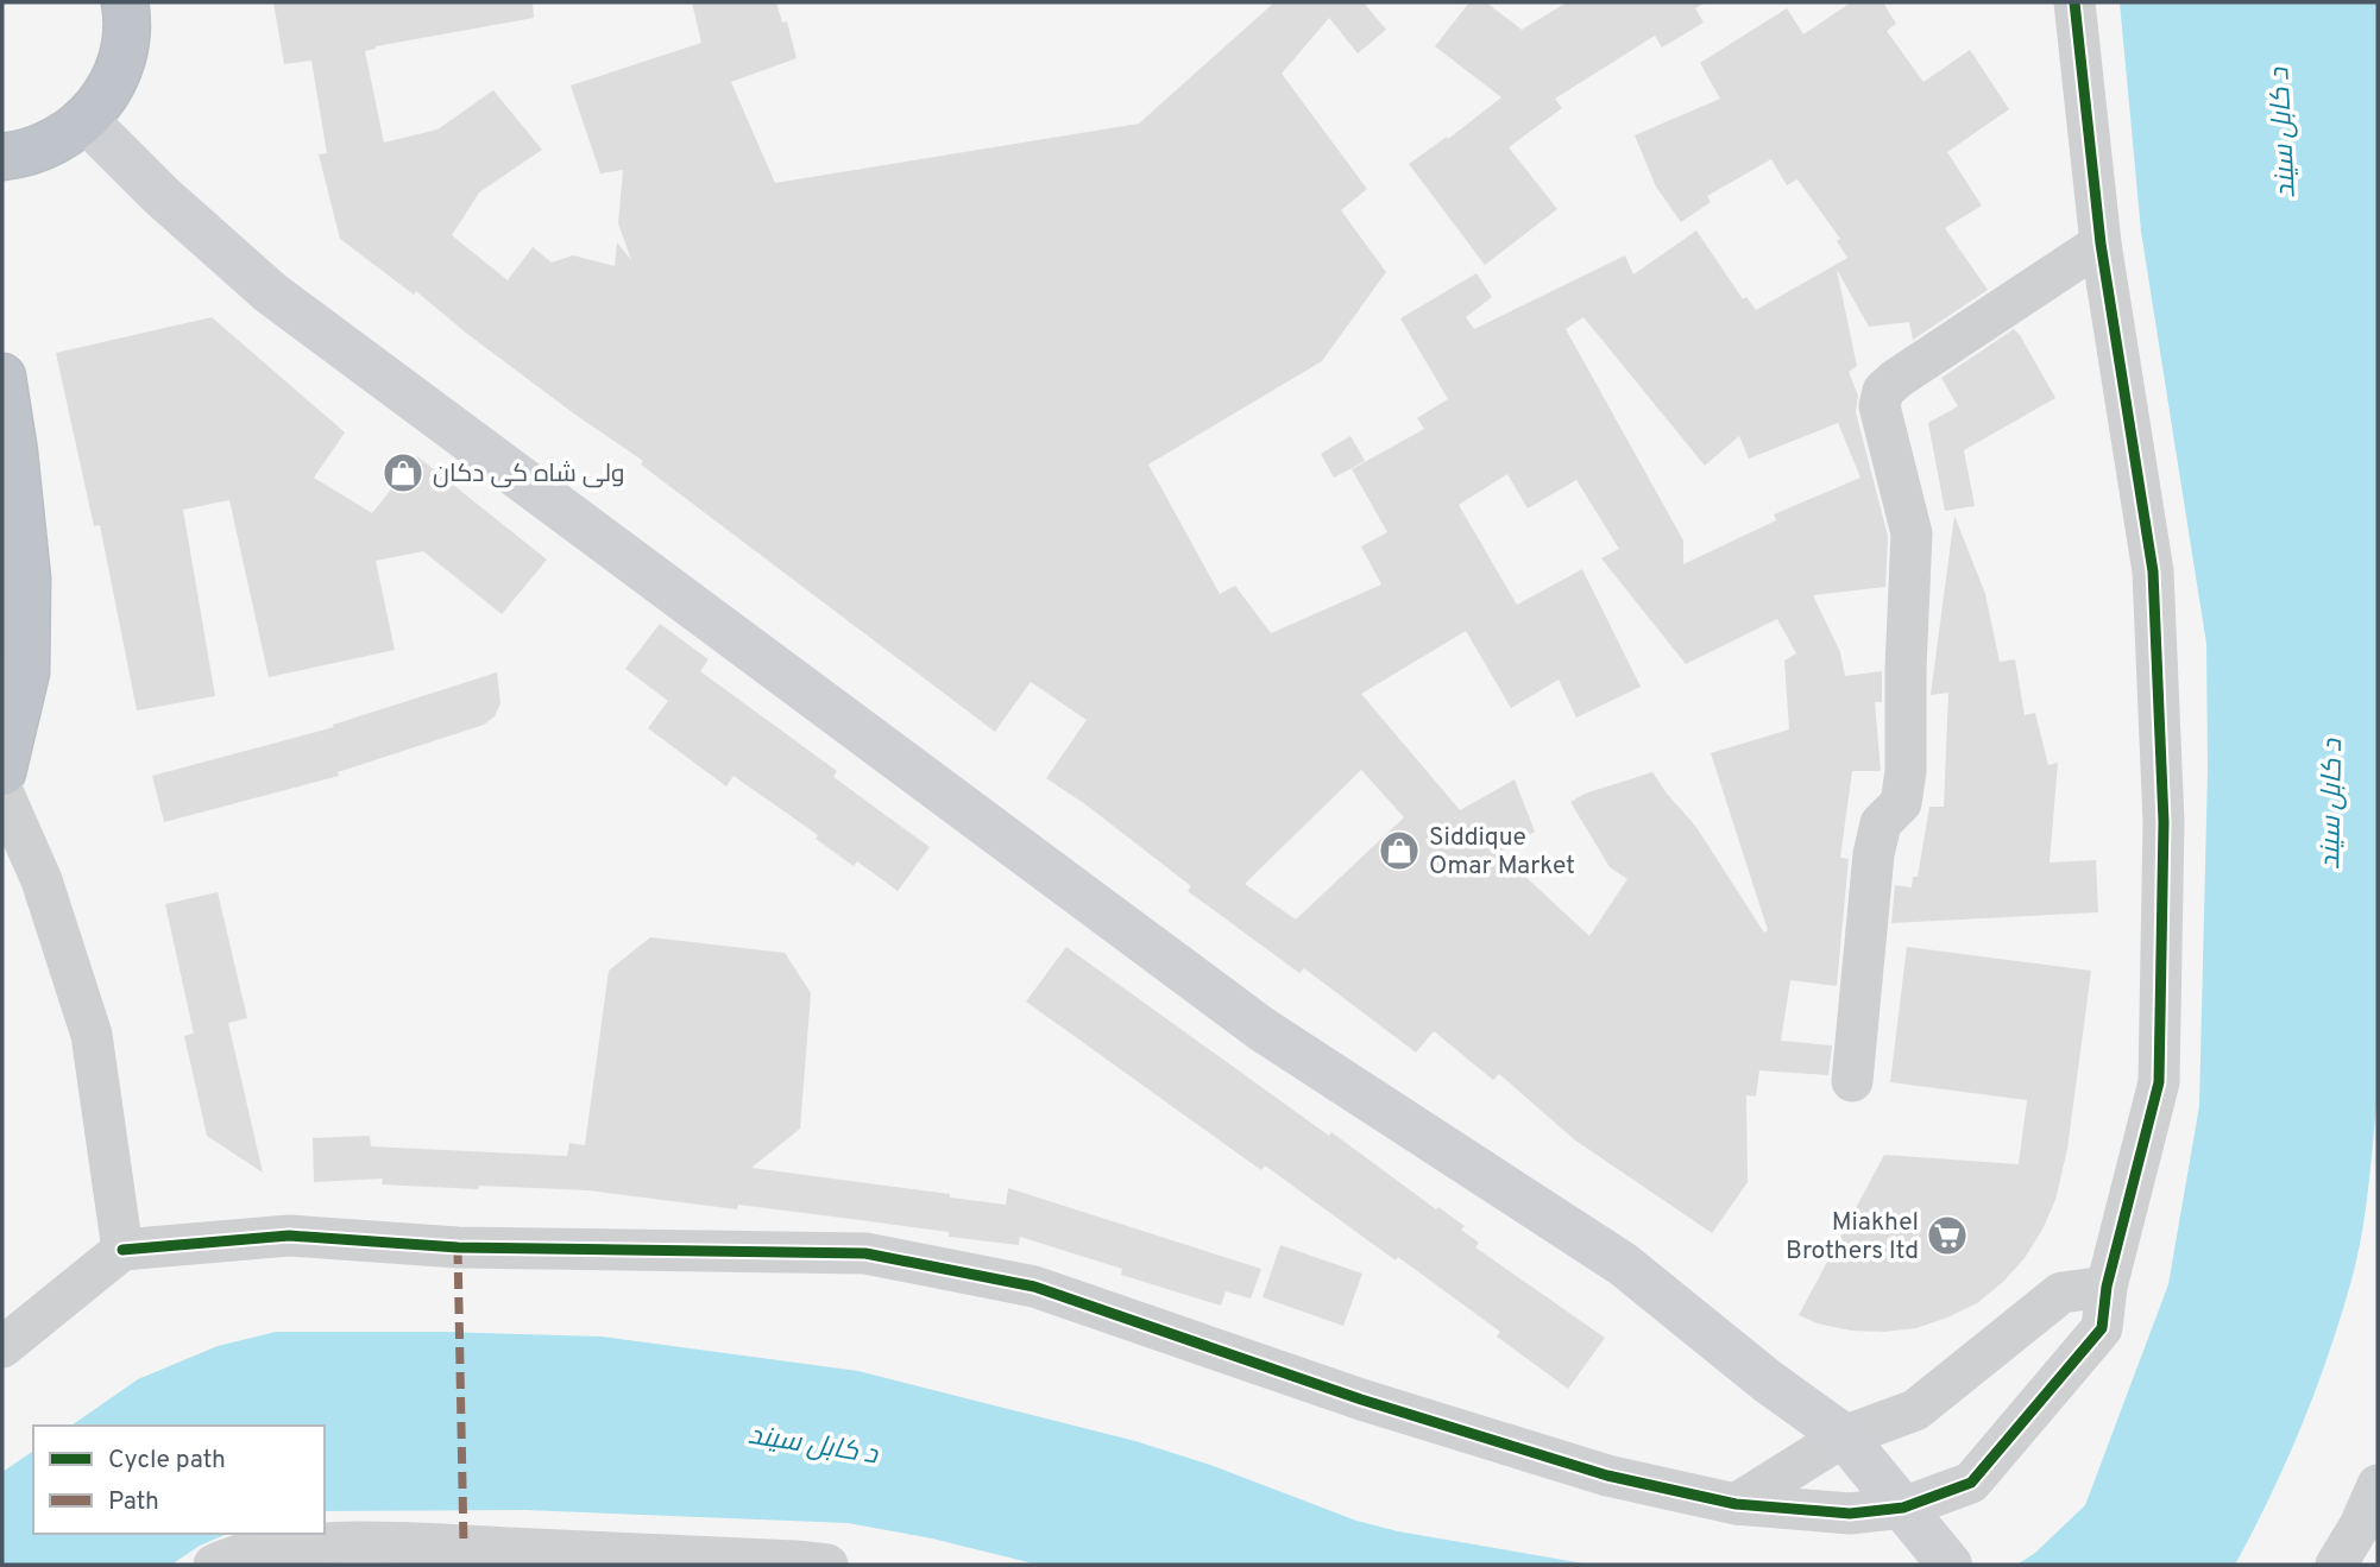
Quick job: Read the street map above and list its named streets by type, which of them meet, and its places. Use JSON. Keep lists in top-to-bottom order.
{
  "water": ["د کابل سيند"],
  "places": {
    "shop": ["ولی شاہ کی دکان", "Siddique Omar Market"],
    "supermarket": ["Miakhel Brothers ltd"]
  },
  "legend": ["Cycle path", "Path"]
}
